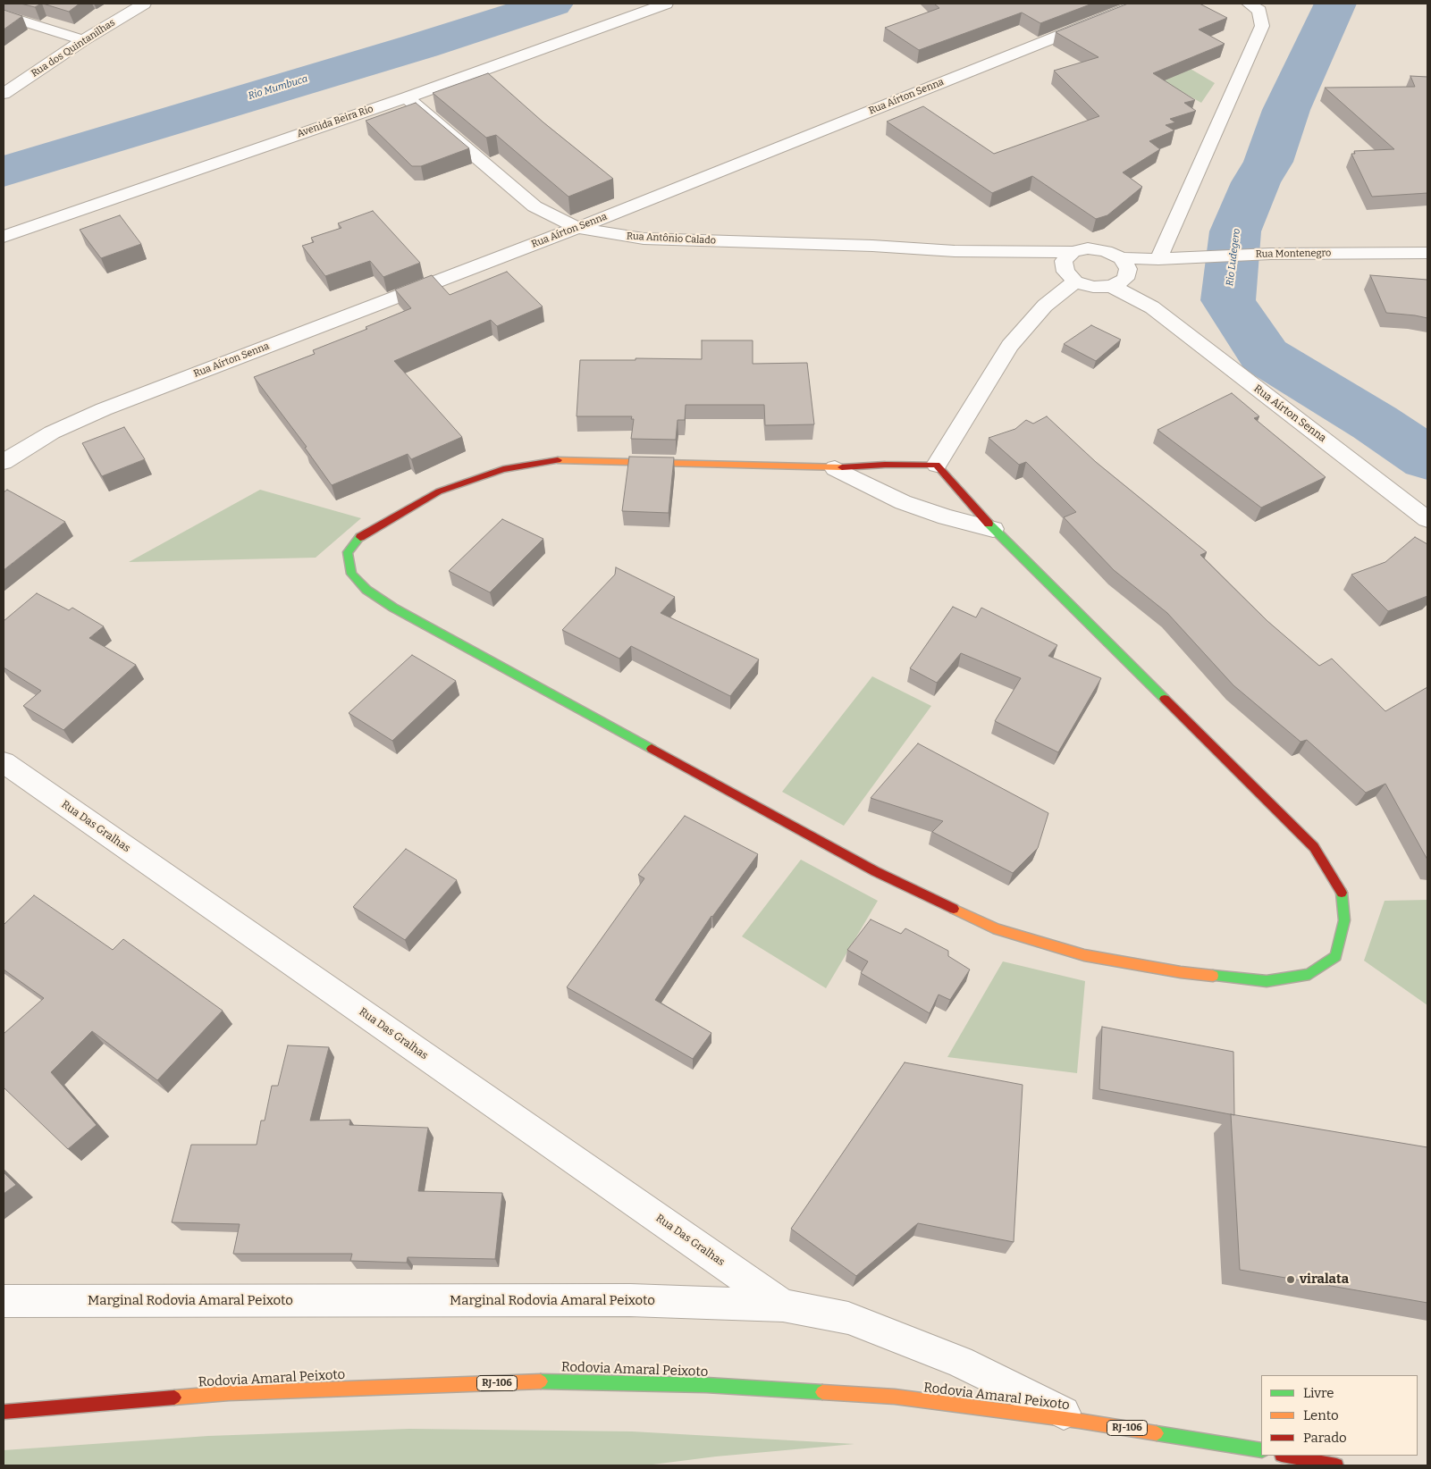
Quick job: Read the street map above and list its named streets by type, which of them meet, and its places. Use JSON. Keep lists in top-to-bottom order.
{
  "streets": {
    "main road": ["Rodovia Amaral Peixoto", "RJ-106"],
    "street": [
      "Rua dos Quintanilhas",
      "Rua Aírton Senna",
      "Avenida Beira Rio",
      "Rua Antônio Calado",
      "Rua Montenegro",
      "Rua Das Gralhas",
      "Marginal Rodovia Amaral Peixoto"
    ]
  },
  "crossings": [
    ["Rua Aírton Senna", "Rua Antônio Calado"],
    ["Rua Aírton Senna", "Rua Montenegro"],
    ["Avenida Beira Rio", "Rua Antônio Calado"],
    ["Rua Antônio Calado", "Rua Montenegro"],
    ["Rua Das Gralhas", "Marginal Rodovia Amaral Peixoto"],
    ["Marginal Rodovia Amaral Peixoto", "Rodovia Amaral Peixoto"]
  ],
  "water": ["Rio Mumbuca", "Rio Ludegero"],
  "places": ["viralata"],
  "legend": ["Livre", "Lento", "Parado"]
}
